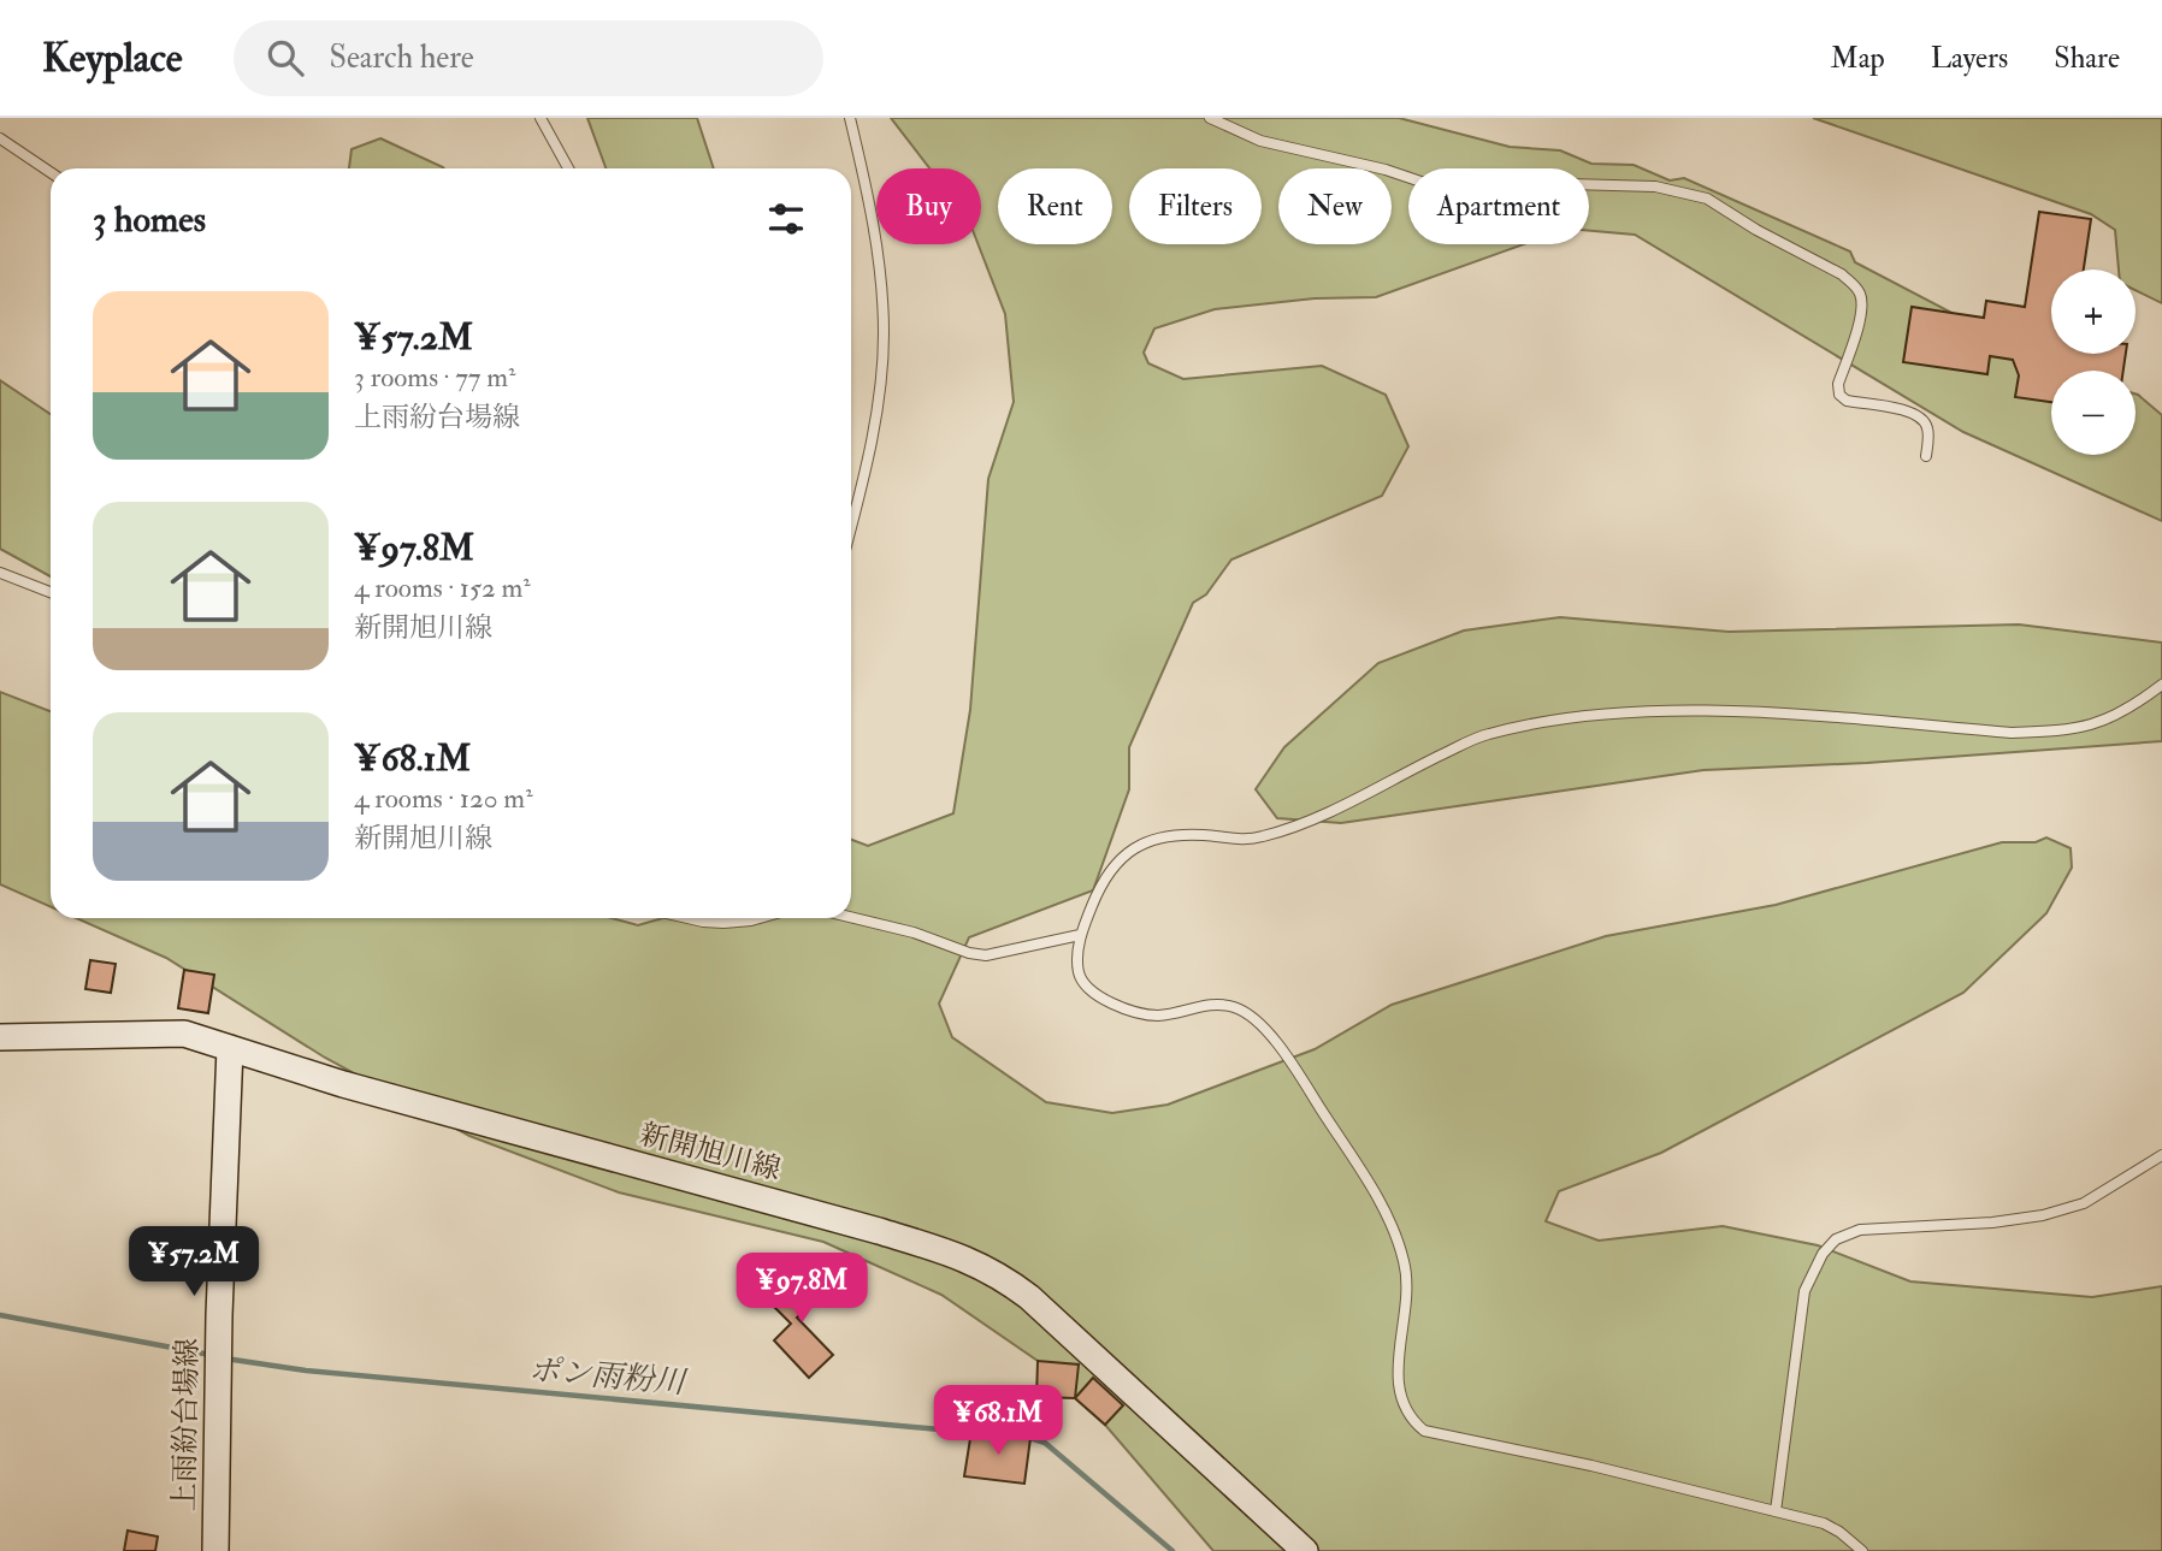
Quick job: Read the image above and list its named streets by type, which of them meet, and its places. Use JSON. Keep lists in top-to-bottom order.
{
  "streets": {
    "main road": ["新開旭川線", "上雨紛台場線"]
  },
  "crossings": [
    ["新開旭川線", "上雨紛台場線"]
  ],
  "water": ["ポン雨粉川"],
  "page": {
    "header": "Keyplace",
    "search": "Search here",
    "nav": ["Map", "Layers", "Share"],
    "chip": [
      "Buy",
      "Rent",
      "Filters",
      "New",
      "Apartment"
    ],
    "heading": "3 homes",
    "map_buttons": ["+", "−"],
    "list": [
      {
        "name": "¥57.2M",
        "note": "3 rooms · 77 m² · 上雨紛台場線"
      },
      {
        "name": "¥97.8M",
        "note": "4 rooms · 152 m² · 新開旭川線"
      },
      {
        "name": "¥68.1M",
        "note": "4 rooms · 120 m² · 新開旭川線"
      }
    ],
    "price": ["¥57.2M", "¥97.8M", "¥68.1M"]
  }
}
